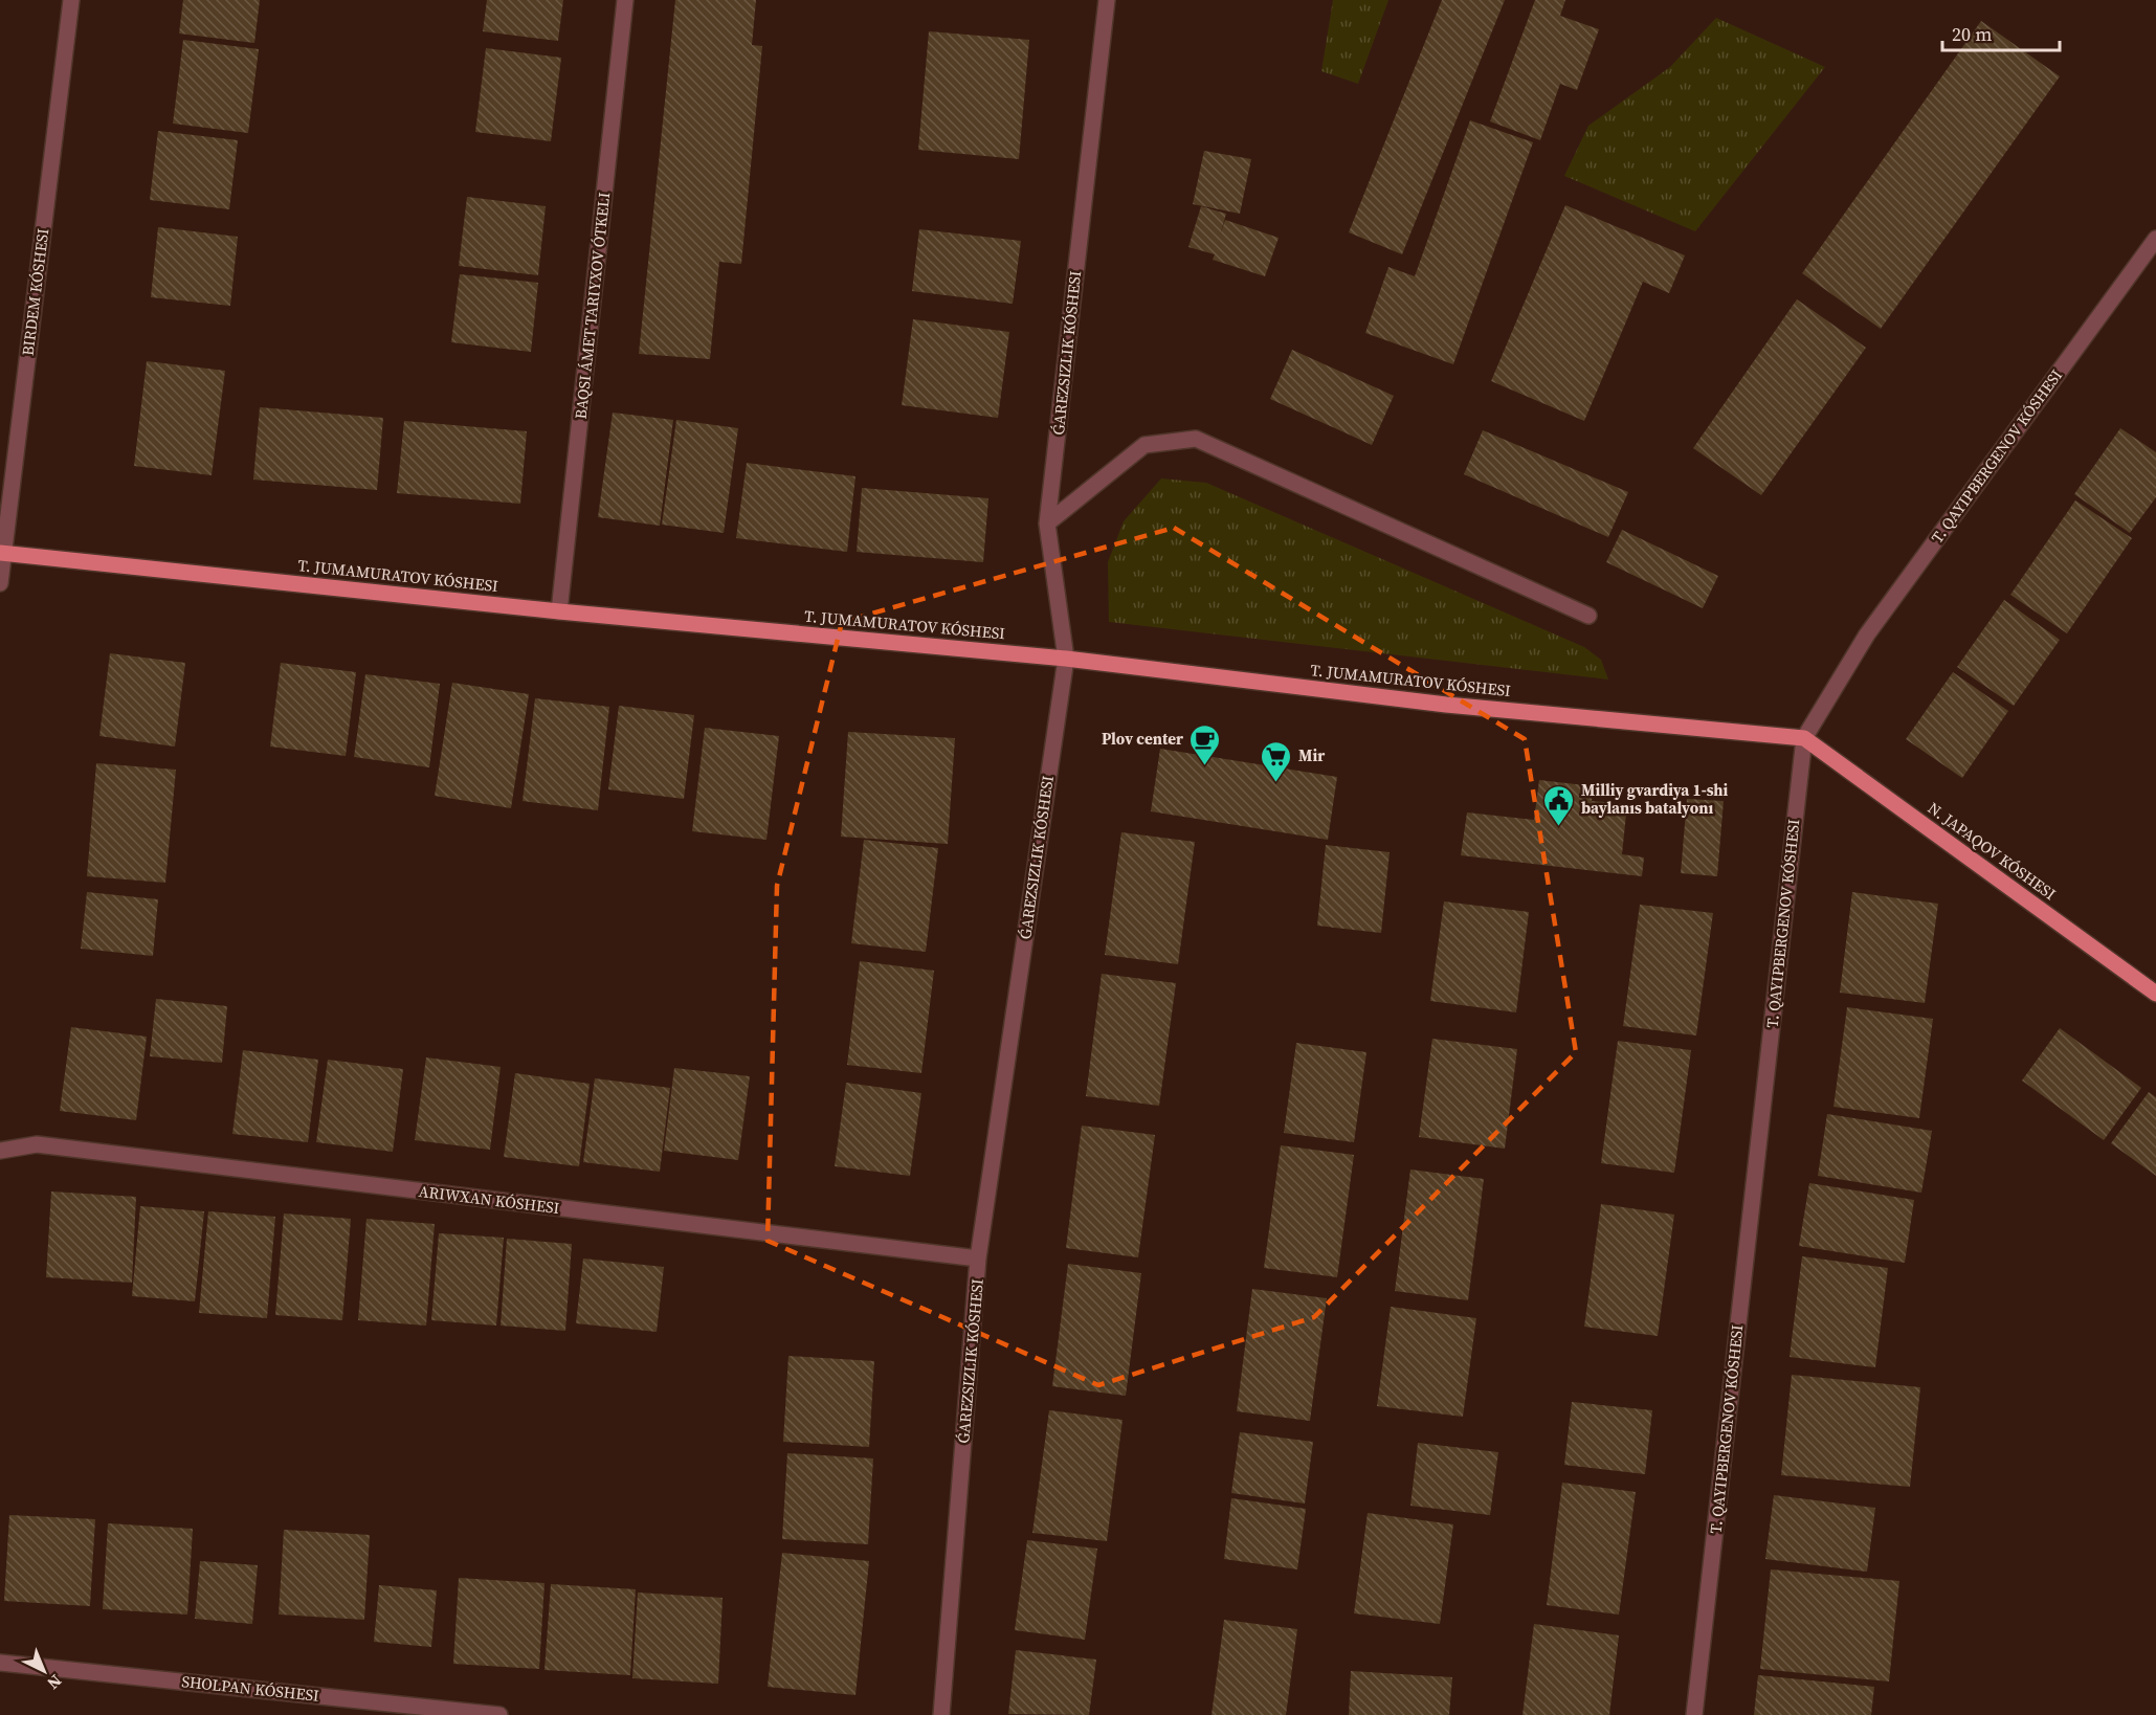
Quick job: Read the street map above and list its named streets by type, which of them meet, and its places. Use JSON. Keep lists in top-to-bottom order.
{
  "streets": {
    "main road": ["T. JUMAMURATOV KÓSHESI", "N. JAPAQOV KÓSHESI"],
    "street": ["BIRDEM KÓSHESI", "ǴAREZSIZLIK KÓSHESI", "SHOLPAN KÓSHESI"]
  },
  "crossings": [
    ["BIRDEM KÓSHESI", "T. JUMAMURATOV KÓSHESI"],
    ["ǴAREZSIZLIK KÓSHESI", "T. JUMAMURATOV KÓSHESI"],
    ["T. JUMAMURATOV KÓSHESI", "N. JAPAQOV KÓSHESI"]
  ],
  "places": {
    "cafe": ["Plov center"],
    "supermarket": ["Mir"],
    "public building": ["Milliy gvardiya 1-shi baylanıs batalyonı"]
  },
  "scale_bar": "20 m",
  "north": "bottom right"
}
